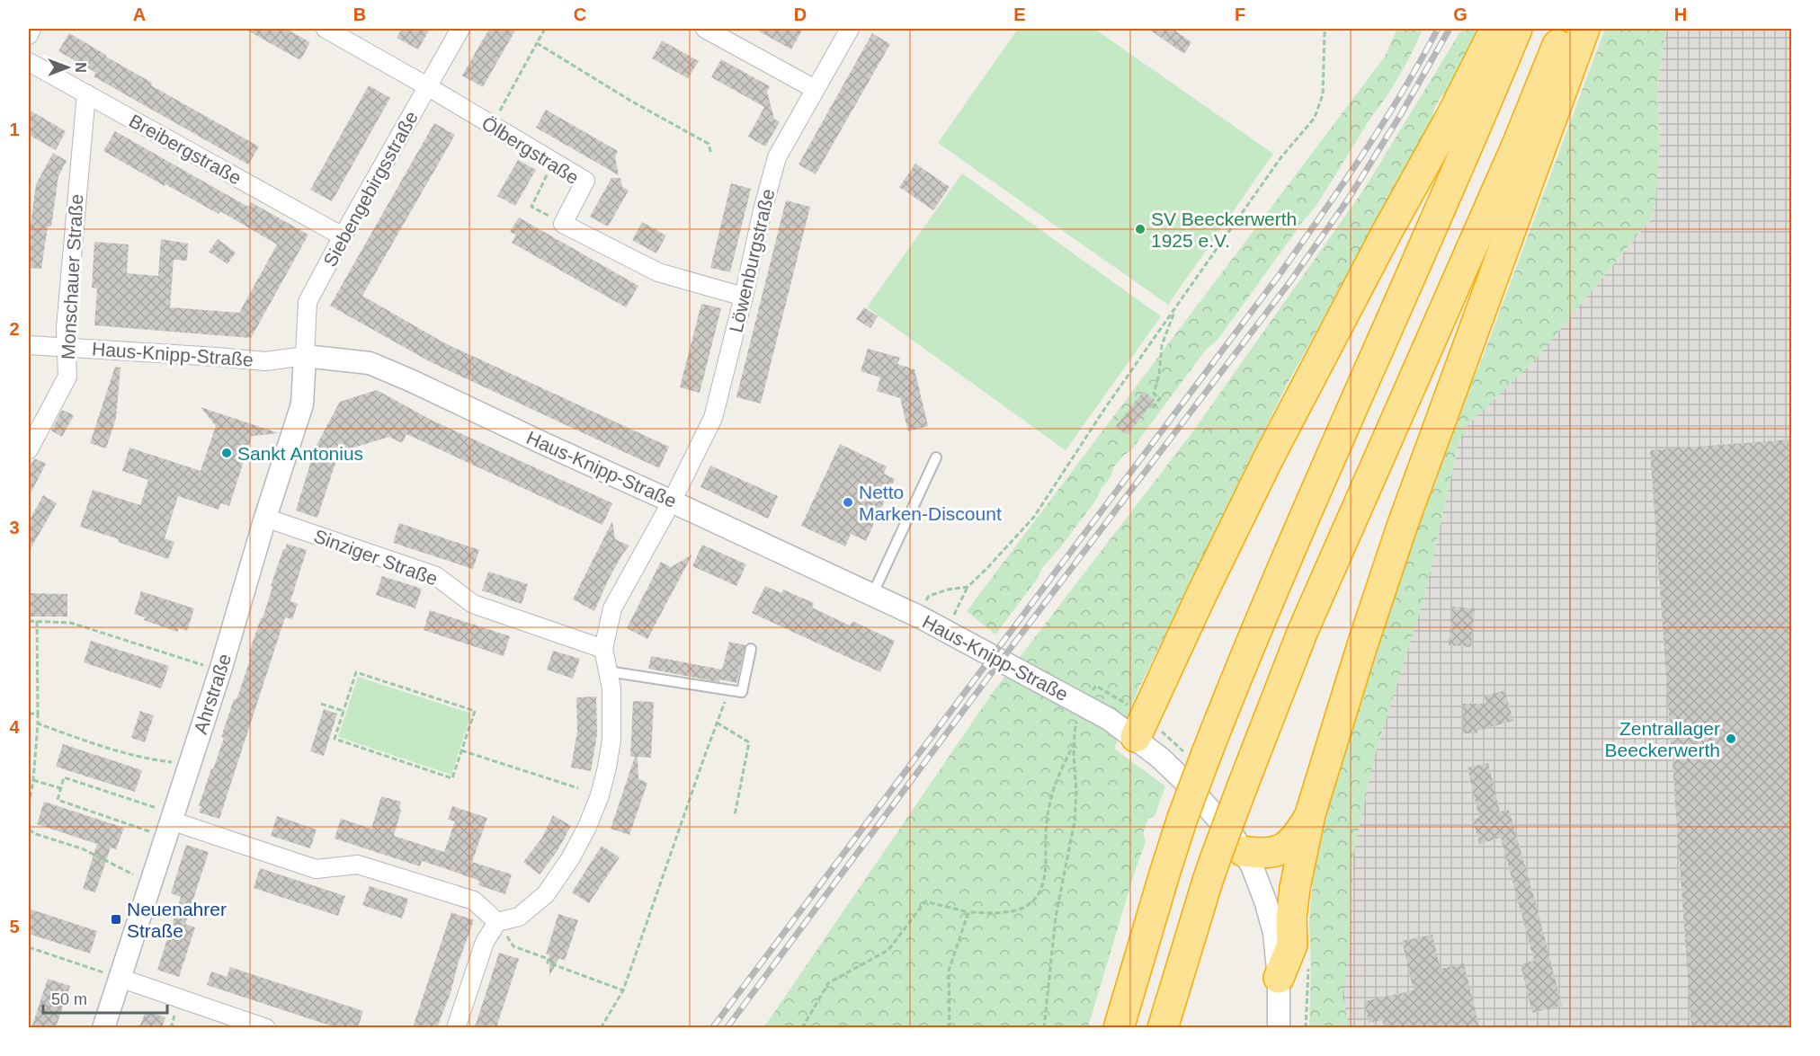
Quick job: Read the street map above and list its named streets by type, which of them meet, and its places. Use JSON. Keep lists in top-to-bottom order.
{
  "streets": {
    "street": [
      "Breibergstraße",
      "Ölbergstraße",
      "Siebengebirgsstraße",
      "Löwenburgstraße",
      "Monschauer Straße",
      "Haus-Knipp-Straße",
      "Sinziger Straße",
      "Ahrstraße"
    ]
  },
  "crossings": [
    ["Breibergstraße", "Siebengebirgsstraße"],
    ["Breibergstraße", "Monschauer Straße"],
    ["Ölbergstraße", "Siebengebirgsstraße"],
    ["Siebengebirgsstraße", "Haus-Knipp-Straße"],
    ["Siebengebirgsstraße", "Ahrstraße"],
    ["Löwenburgstraße", "Haus-Knipp-Straße"],
    ["Löwenburgstraße", "Sinziger Straße"],
    ["Monschauer Straße", "Haus-Knipp-Straße"],
    ["Haus-Knipp-Straße", "Ahrstraße"],
    ["Sinziger Straße", "Ahrstraße"]
  ],
  "places": {
    "other": [
      "SV Beeckerwerth 1925 e.V.",
      "Sankt Antonius",
      "Netto Marken-Discount",
      "Zentrallager Beeckerwerth"
    ],
    "transit": ["Neuenahrer Straße"]
  },
  "scale_bar": "50 m",
  "north": "right",
  "grid": {
    "columns": [
      "A",
      "B",
      "C",
      "D",
      "E",
      "F",
      "G",
      "H"
    ],
    "rows": [
      "1",
      "2",
      "3",
      "4",
      "5"
    ]
  }
}
